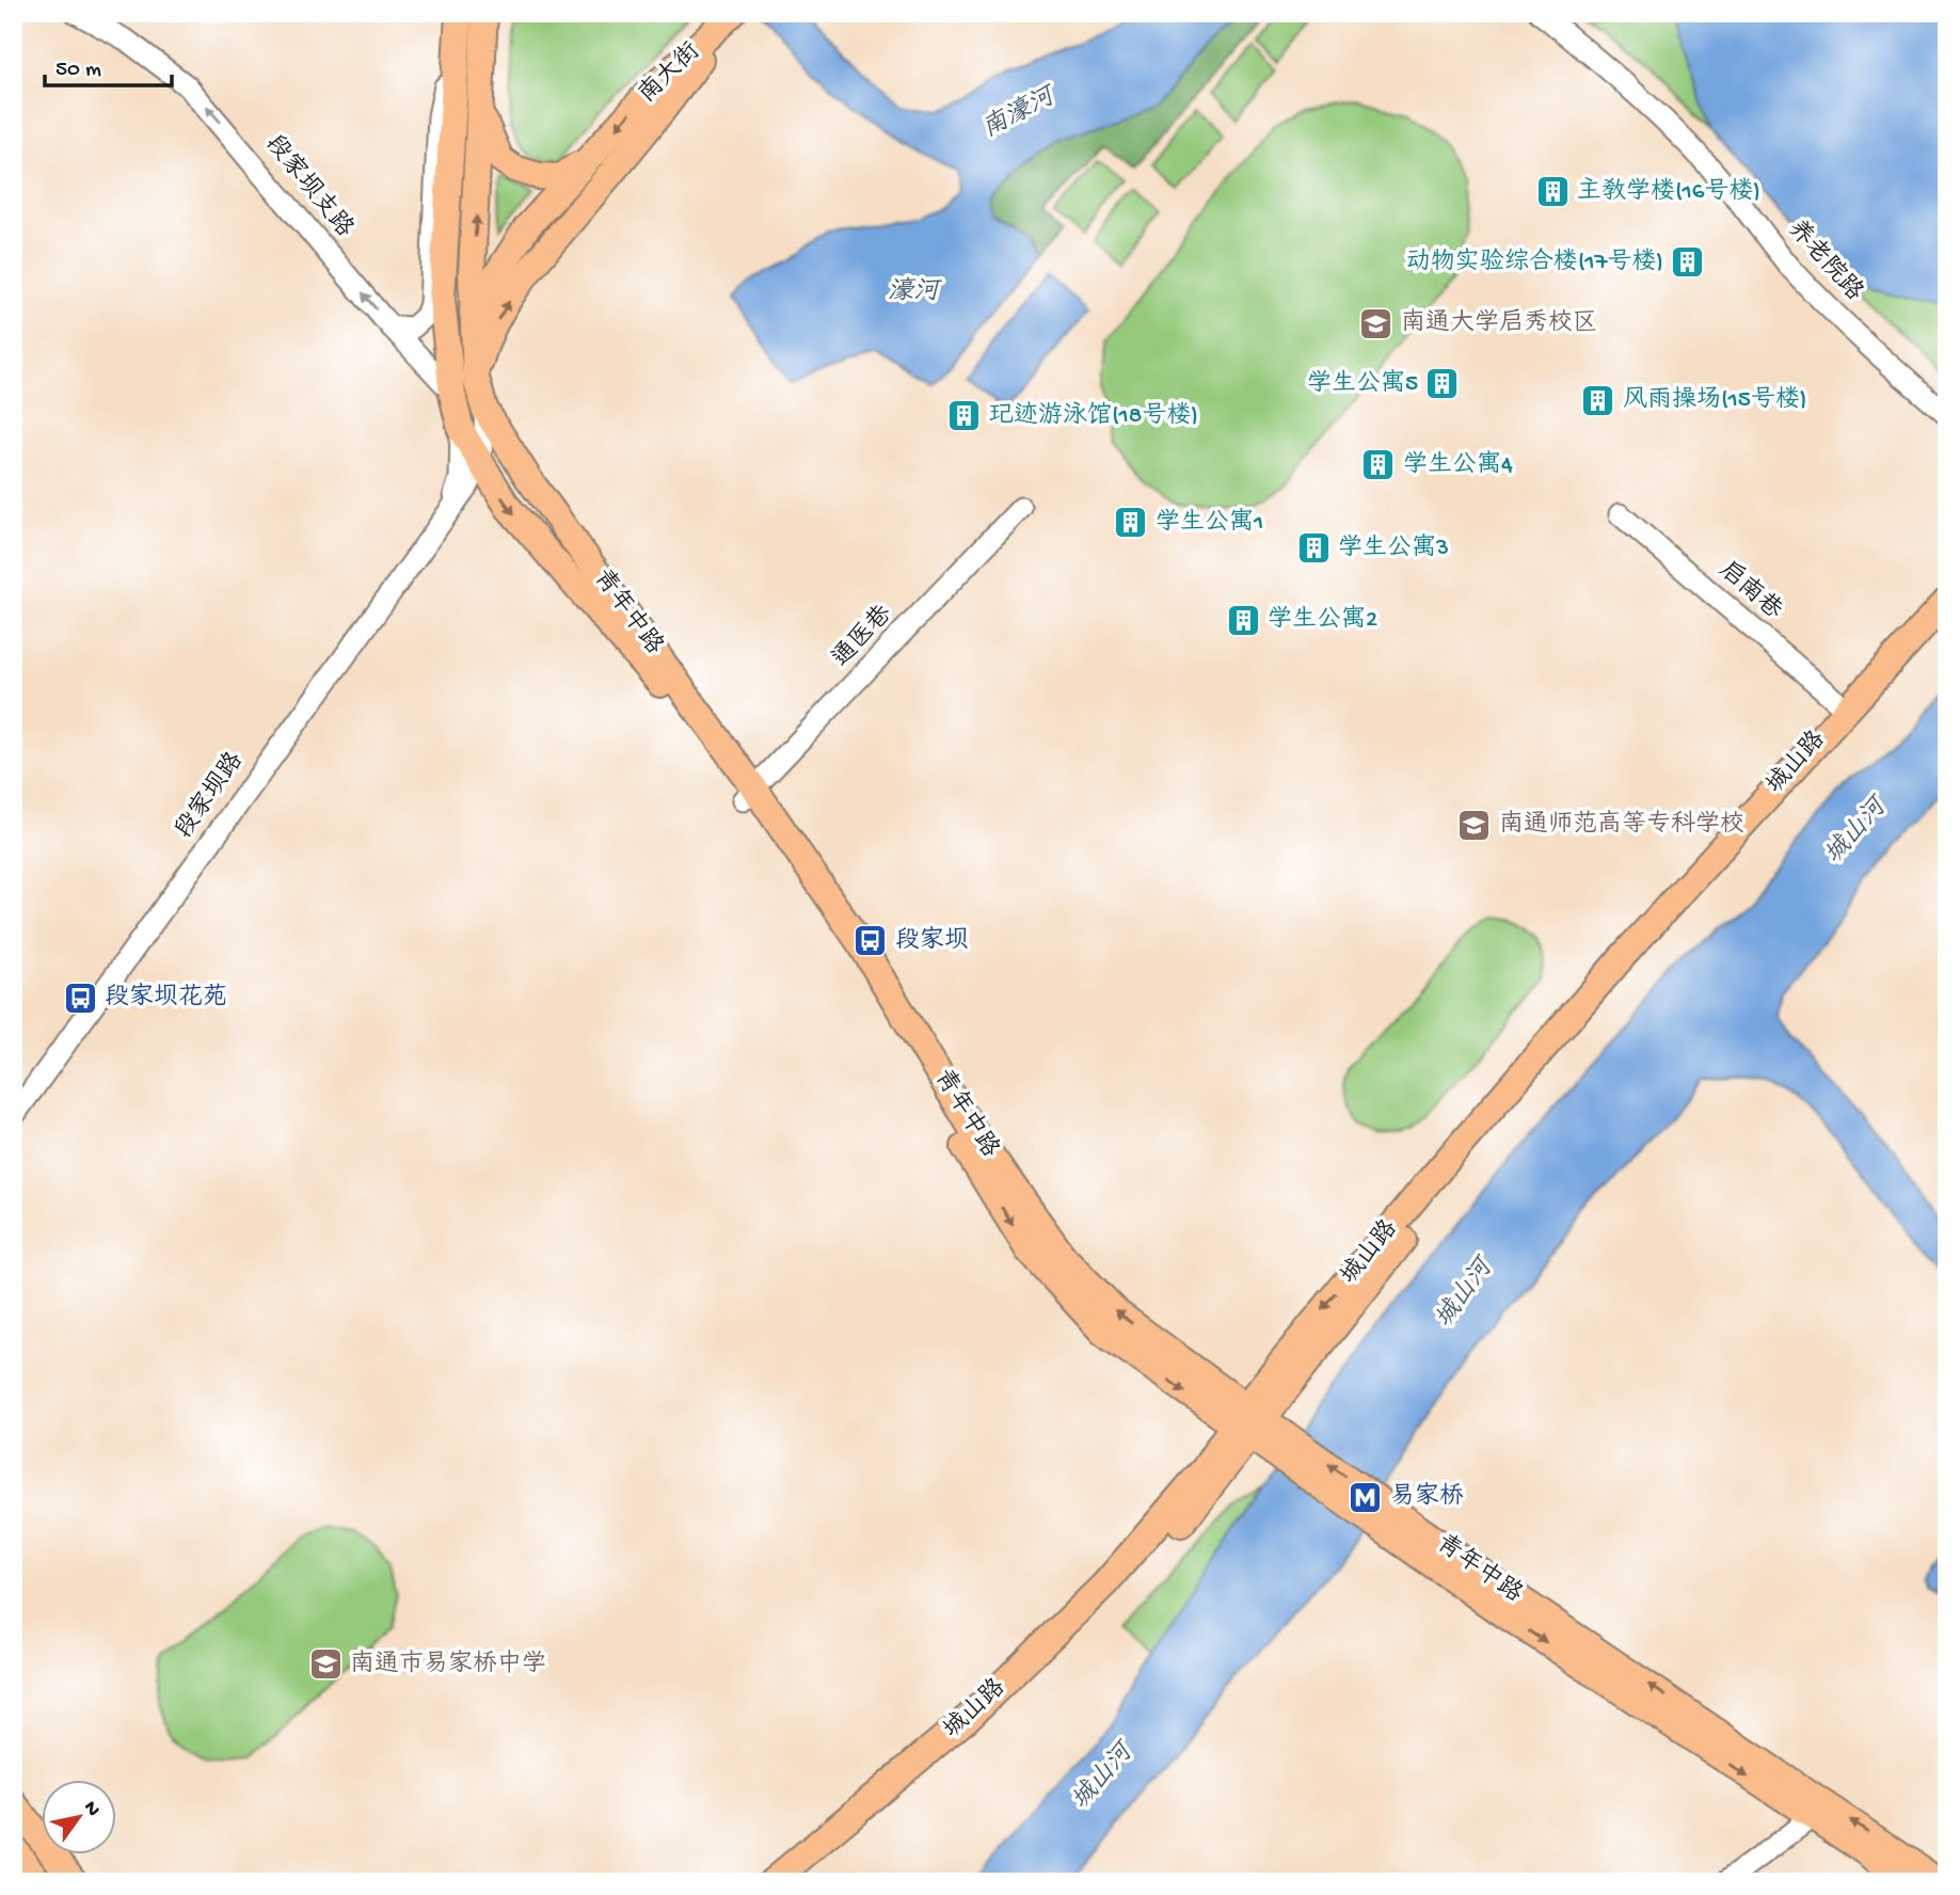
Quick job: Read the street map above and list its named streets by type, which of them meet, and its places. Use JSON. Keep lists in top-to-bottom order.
{
  "streets": {
    "main road": ["南大街", "青年中路", "城山路"],
    "street": [
      "段家坝支路",
      "养老院路",
      "启南巷",
      "通医巷",
      "段家坝路"
    ]
  },
  "crossings": [
    ["南大街", "段家坝支路"],
    ["南大街", "青年中路"],
    ["段家坝支路", "青年中路"],
    ["段家坝支路", "段家坝路"],
    ["启南巷", "城山路"],
    ["青年中路", "通医巷"],
    ["青年中路", "城山路"],
    ["青年中路", "段家坝路"]
  ],
  "one_way": ["段家坝支路"],
  "water": ["南濠河", "濠河", "城山河"],
  "places": {
    "building": [
      "主教学楼(16号楼)",
      "动物实验综合楼(17号楼)",
      "学生公寓5",
      "风雨操场(15号楼)",
      "玘迹游泳馆(18号楼)",
      "学生公寓4",
      "学生公寓1",
      "学生公寓3",
      "学生公寓2"
    ],
    "school or university": ["南通大学启秀校区", "南通师范高等专科学校", "南通市易家桥中学"],
    "bus stop": ["段家坝", "段家坝花苑"],
    "metro station": ["易家桥"]
  },
  "scale_bar": "50 m",
  "north": "top right"
}
